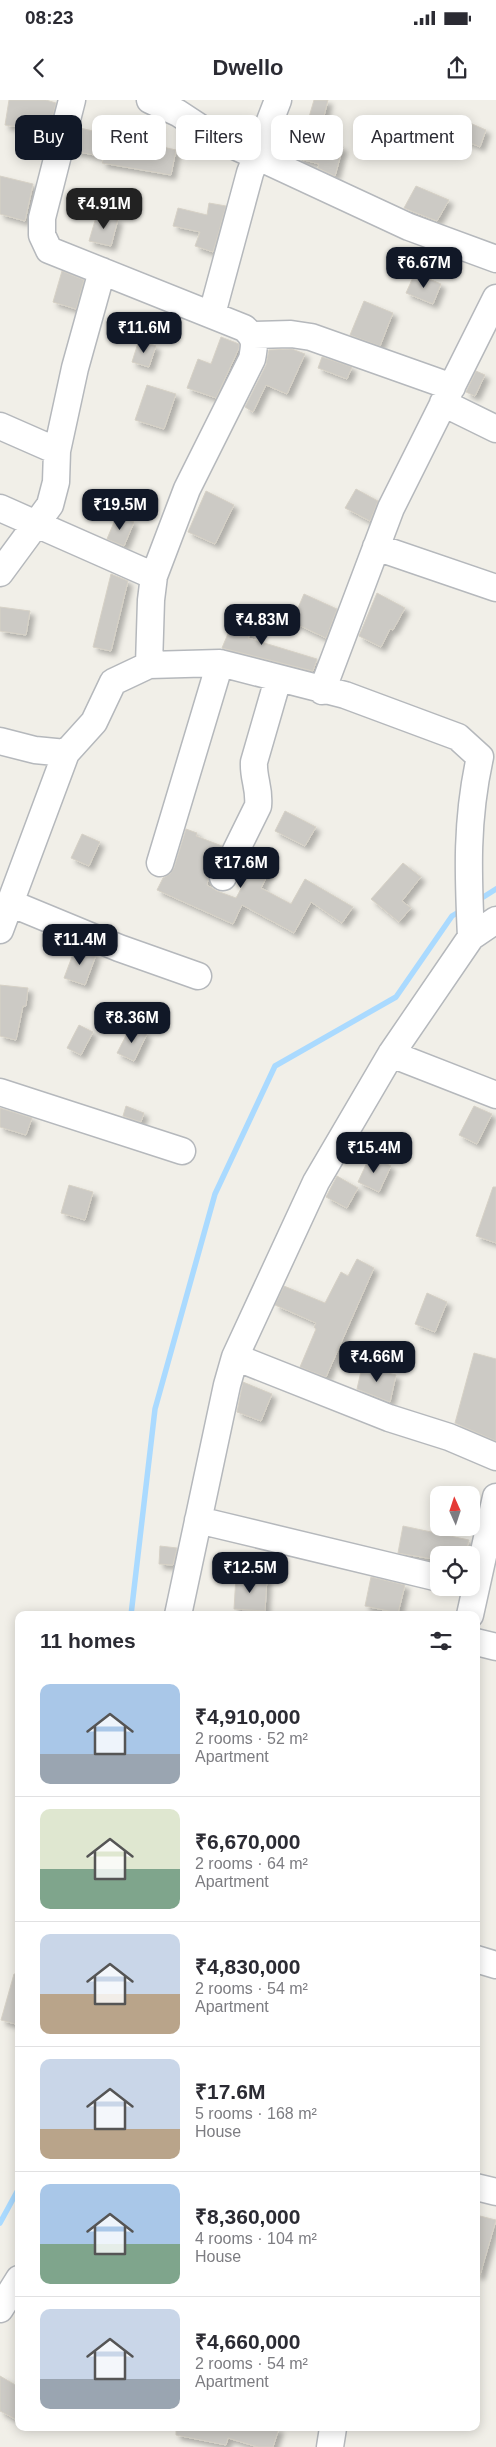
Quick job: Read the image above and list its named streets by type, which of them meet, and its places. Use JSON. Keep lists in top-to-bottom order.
{
  "north": "top",
  "page": {
    "status": "08:23",
    "header": "Dwello",
    "chip": [
      "Buy",
      "Rent",
      "Filters",
      "New",
      "Apartment"
    ],
    "price": [
      "₹4.91M",
      "₹6.67M",
      "₹11.6M",
      "₹19.5M",
      "₹4.83M",
      "₹17.6M",
      "₹11.4M",
      "₹8.36M",
      "₹15.4M",
      "₹4.66M",
      "₹12.5M"
    ],
    "heading": "11 homes",
    "list": [
      {
        "name": "₹4,910,000",
        "note": "2 rooms · 52 m² · Apartment"
      },
      {
        "name": "₹6,670,000",
        "note": "2 rooms · 64 m² · Apartment"
      },
      {
        "name": "₹4,830,000",
        "note": "2 rooms · 54 m² · Apartment"
      },
      {
        "name": "₹17.6M",
        "note": "5 rooms · 168 m² · House"
      },
      {
        "name": "₹8,360,000",
        "note": "4 rooms · 104 m² · House"
      },
      {
        "name": "₹4,660,000",
        "note": "2 rooms · 54 m² · Apartment"
      }
    ]
  }
}
